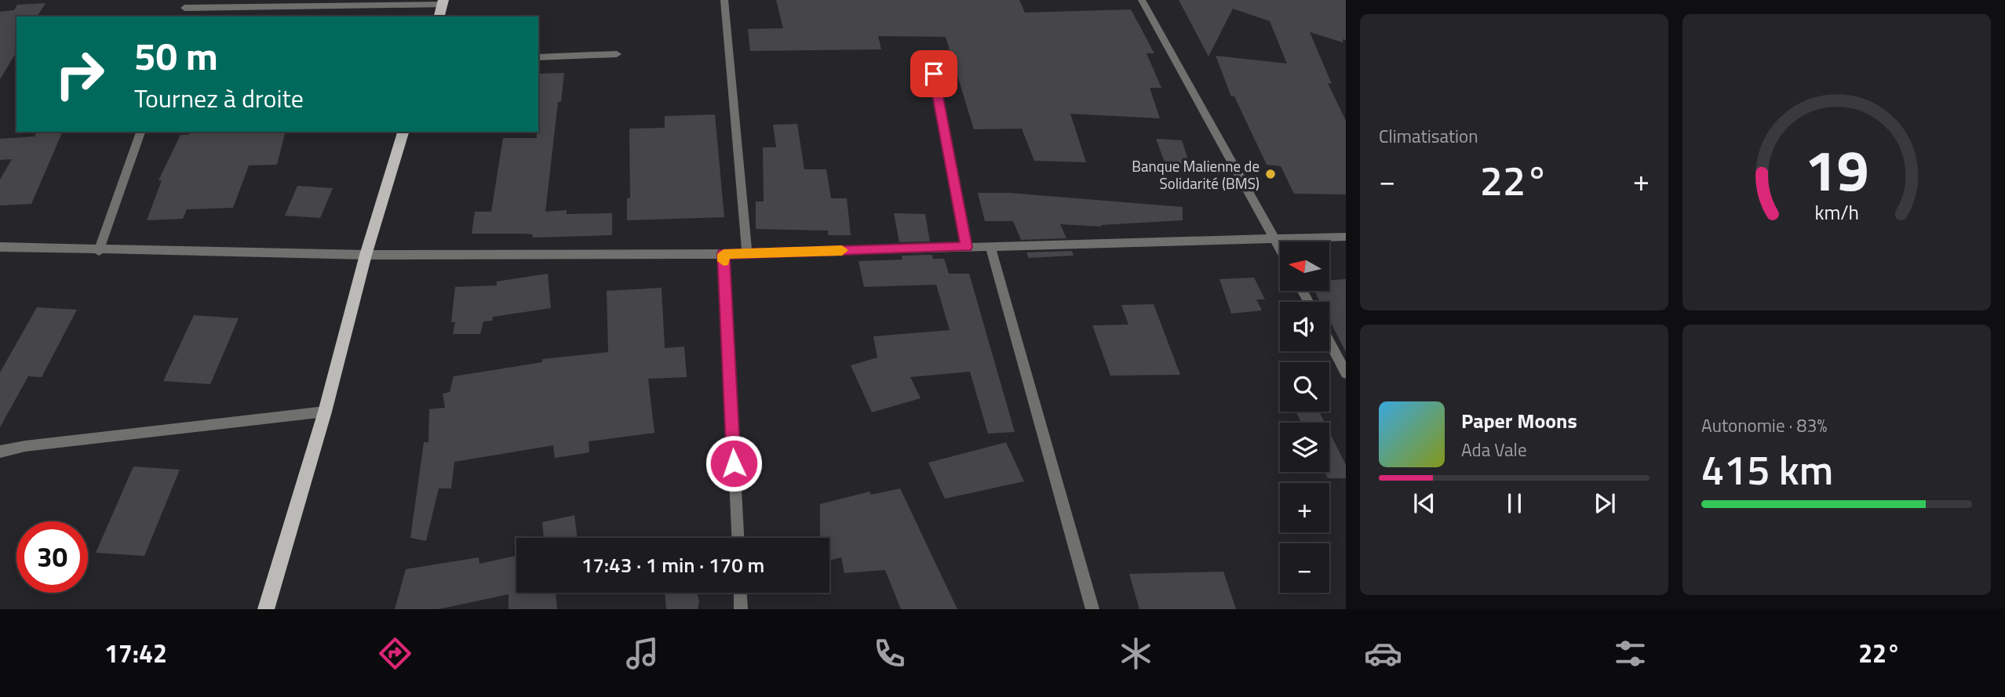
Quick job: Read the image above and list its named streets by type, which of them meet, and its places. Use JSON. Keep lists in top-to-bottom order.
{
  "places": ["Banque Malienne de Solidarité (BMS)"],
  "north": "left",
  "page": {
    "tile": [
      "Climatisation",
      ["Autonomie · 83%", "415 km"]
    ],
    "turn": ["50 m", "Tournez à droite"],
    "heat": ["−", "22°", "+"],
    "map_buttons": ["+", "−"],
    "song": ["Paper Moons", "Ada Vale"],
    "limit": "30",
    "trip": "17:43 · 1 min · 170 m",
    "tabs": ["17:42", "22°"],
    "gauge": ["19", "km/h"]
  }
}
